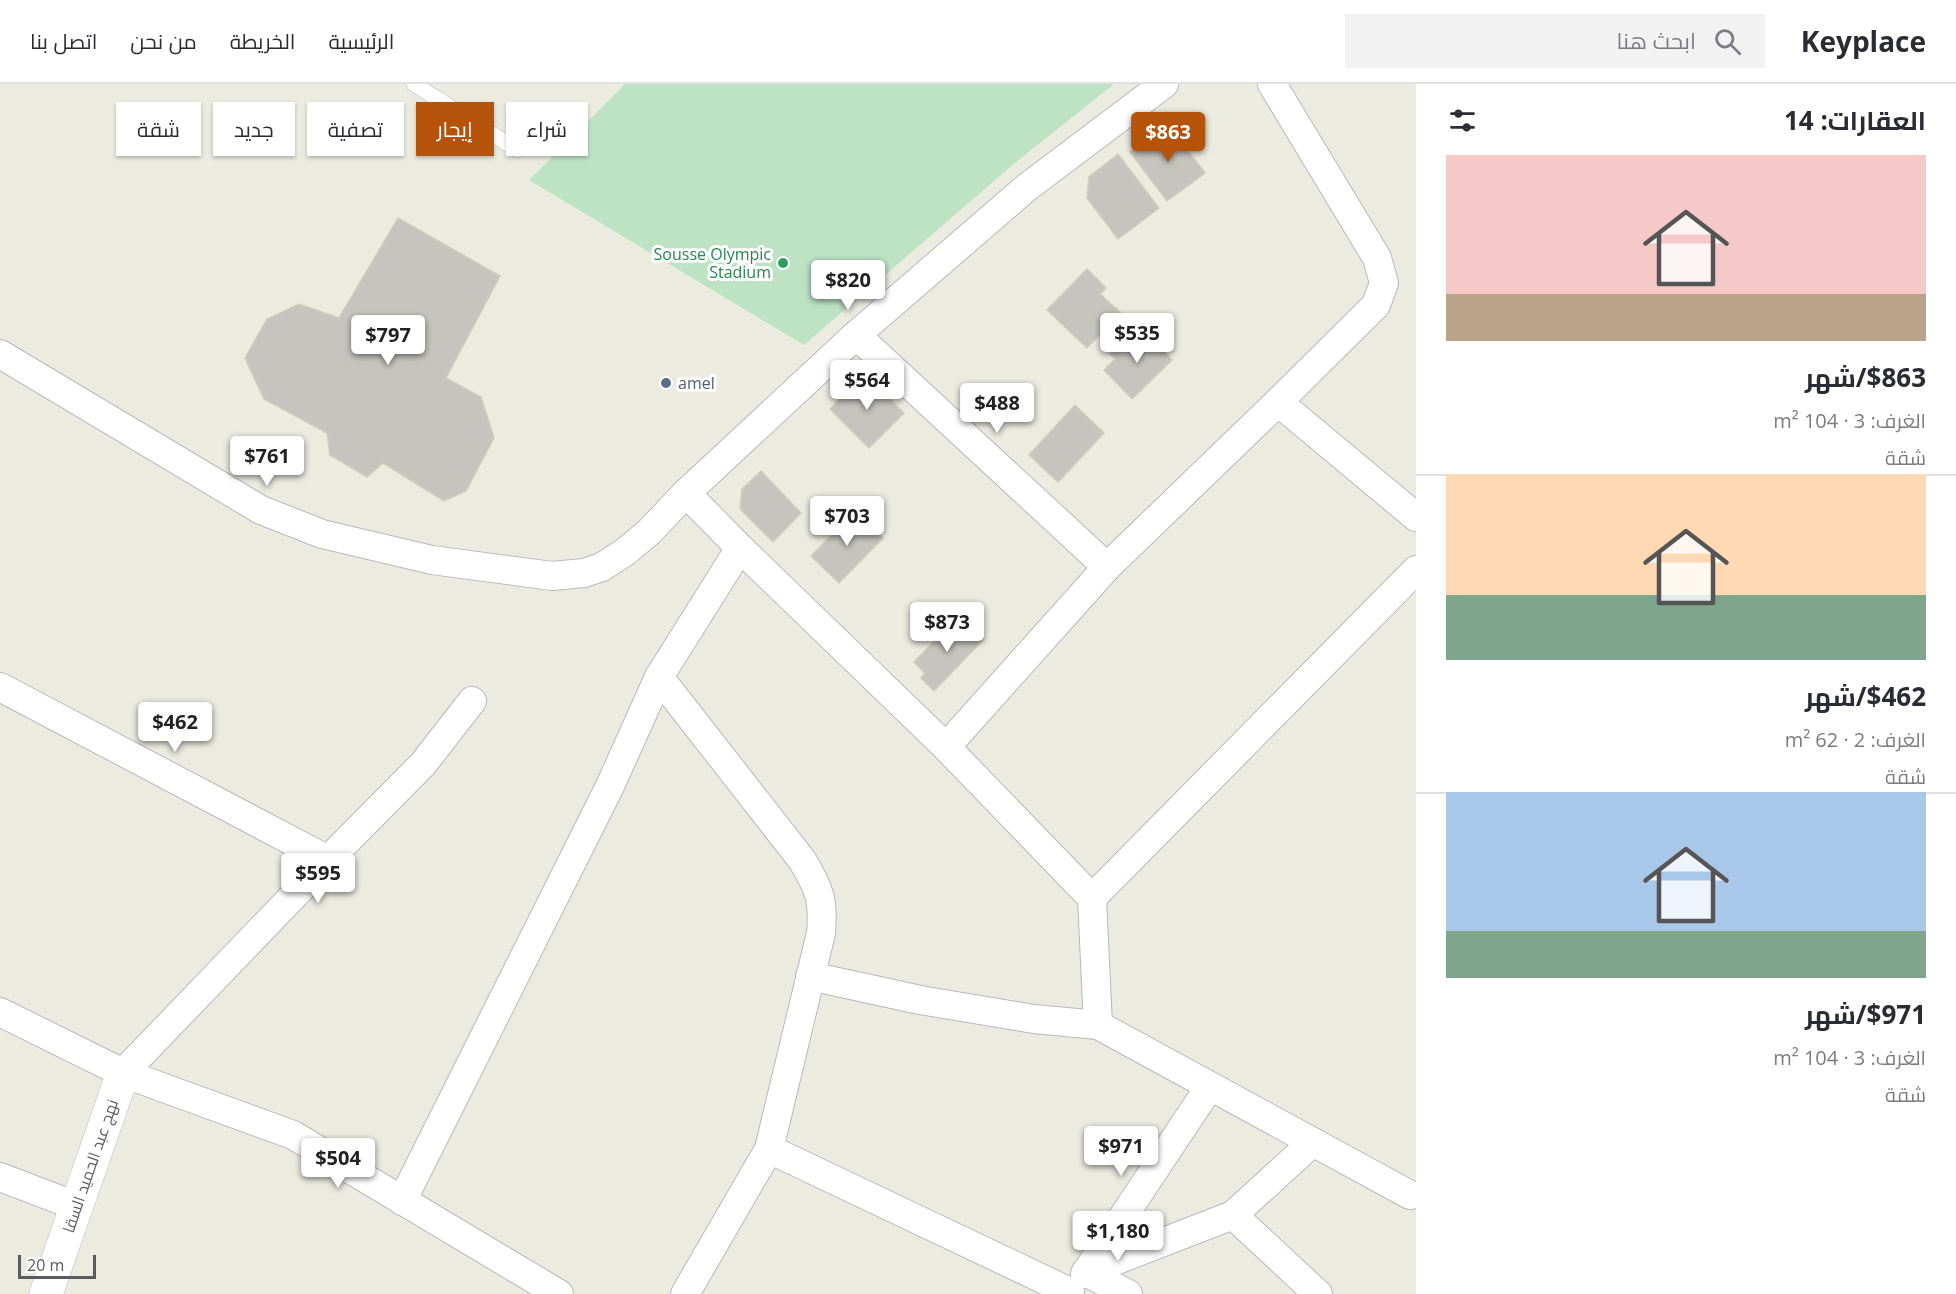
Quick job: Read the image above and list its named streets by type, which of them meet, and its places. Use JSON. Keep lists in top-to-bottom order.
{
  "streets": {
    "street": ["نهج عبد الحميد السقا"]
  },
  "places": ["Sousse Olympic Stadium", "amel"],
  "scale_bar": "20 m",
  "page": {
    "header": "Keyplace",
    "search": "ابحث هنا",
    "nav": [
      "الرئيسية",
      "الخريطة",
      "من نحن",
      "اتصل بنا"
    ],
    "heading": "العقارات: 14",
    "chip": [
      "شراء",
      "إيجار",
      "تصفية",
      "جديد",
      "شقة"
    ],
    "price": [
      "$863",
      "$820",
      "$535",
      "$797",
      "$564",
      "$488",
      "$761",
      "$703",
      "$873",
      "$462",
      "$595",
      "$971",
      "$504",
      "$1,180"
    ],
    "list": [
      {
        "name": "$863/شهر",
        "note": "الغرف: 3 · 104 m² · شقة"
      },
      {
        "name": "$462/شهر",
        "note": "الغرف: 2 · 62 m² · شقة"
      },
      {
        "name": "$971/شهر",
        "note": "الغرف: 3 · 104 m² · شقة"
      }
    ],
    "scale": "20 m"
  }
}
